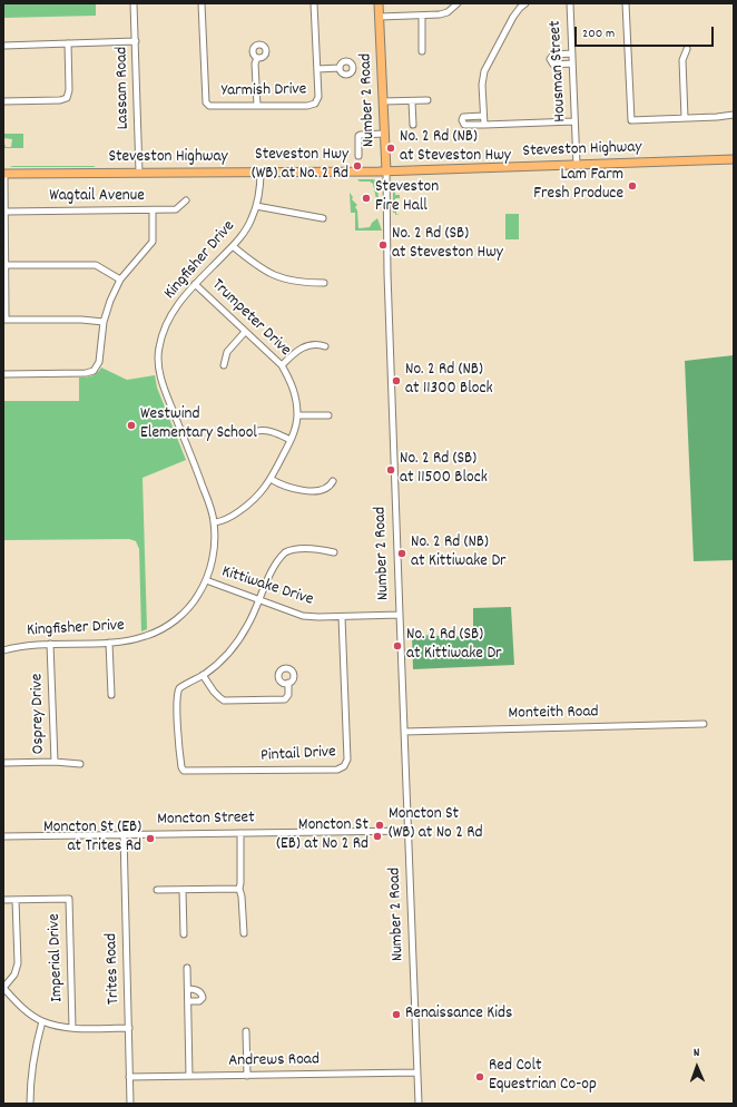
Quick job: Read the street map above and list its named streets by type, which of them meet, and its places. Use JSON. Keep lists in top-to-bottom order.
{
  "streets": {
    "main road": ["Number 2 Road", "Steveston Highway"],
    "street": [
      "Housman Street",
      "Lassam Road",
      "Yarmish Drive",
      "Wagtail Avenue",
      "Kingfisher Drive",
      "Trumpeter Drive",
      "Kittiwake Drive",
      "Osprey Drive",
      "Monteith Road",
      "Pintail Drive",
      "Moncton Street",
      "Imperial Drive",
      "Trites Road",
      "Andrews Road"
    ]
  },
  "crossings": [
    ["Housman Street", "Steveston Highway"],
    ["Lassam Road", "Steveston Highway"],
    ["Number 2 Road", "Steveston Highway"],
    ["Number 2 Road", "Kittiwake Drive"],
    ["Number 2 Road", "Monteith Road"],
    ["Number 2 Road", "Moncton Street"],
    ["Number 2 Road", "Andrews Road"],
    ["Steveston Highway", "Kingfisher Drive"],
    ["Kingfisher Drive", "Trumpeter Drive"],
    ["Kingfisher Drive", "Kittiwake Drive"],
    ["Kingfisher Drive", "Osprey Drive"],
    ["Kittiwake Drive", "Pintail Drive"],
    ["Moncton Street", "Trites Road"],
    ["Trites Road", "Andrews Road"]
  ],
  "places": [
    "No. 2 Rd (NB) at Steveston Hwy",
    "Steveston Hwy (WB) at No. 2 Rd",
    "Lam Farm Fresh Produce",
    "Steveston Fire Hall",
    "No. 2 Rd (SB) at Steveston Hwy",
    "No. 2 Rd (NB) at 11300 Block",
    "Westwind Elementary School",
    "No. 2 Rd (SB) at 11500 Block",
    "No. 2 Rd (NB) at Kittiwake Dr",
    "No. 2 Rd (SB) at Kittiwake Dr",
    "Moncton St (WB) at No 2 Rd",
    "Moncton St (EB) at No 2 Rd",
    "Moncton St (EB) at Trites Rd",
    "Renaissance Kids",
    "Red Colt Equestrian Co-op"
  ],
  "scale_bar": "200 m",
  "north": "top"
}
